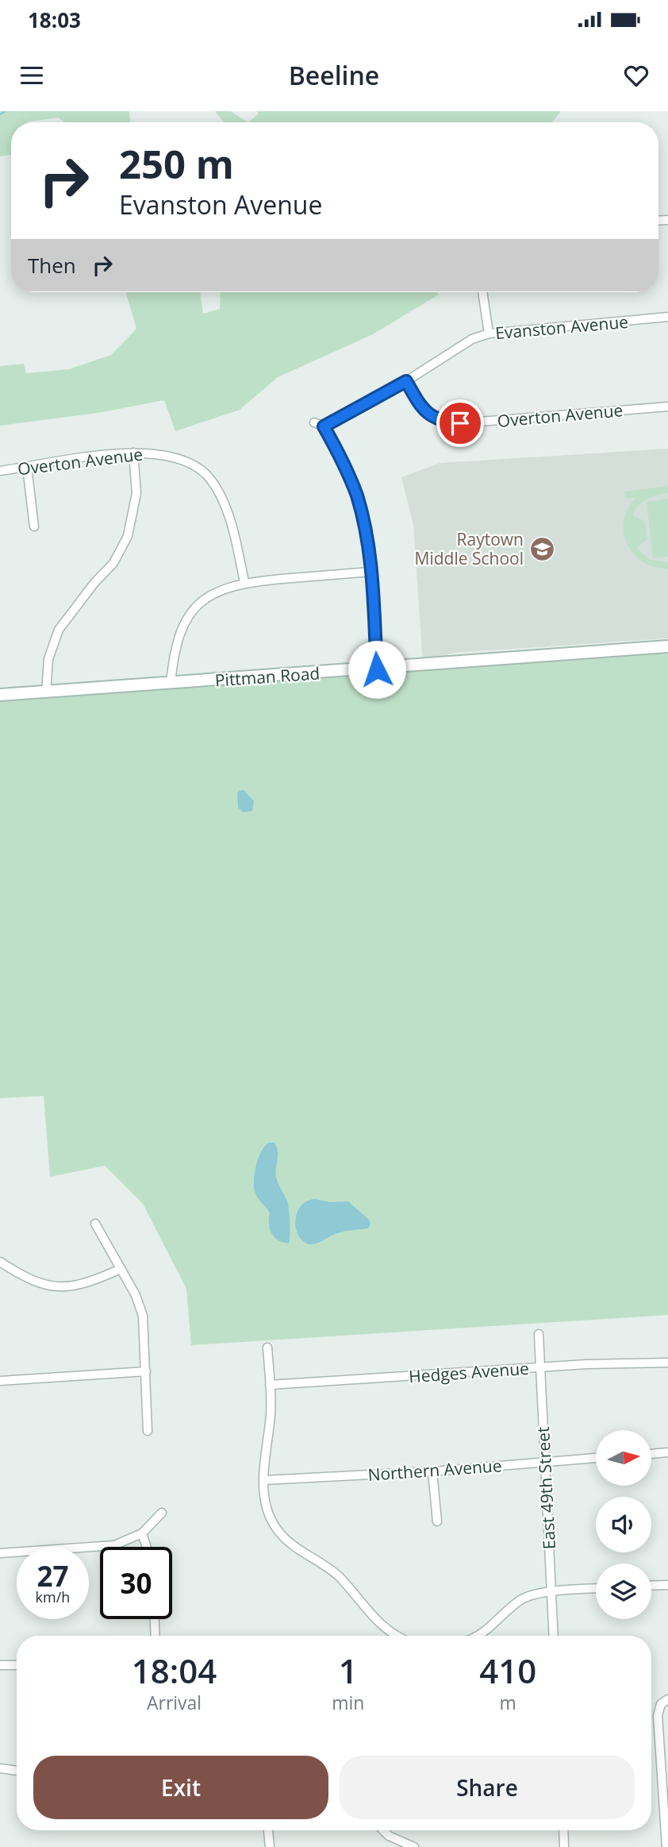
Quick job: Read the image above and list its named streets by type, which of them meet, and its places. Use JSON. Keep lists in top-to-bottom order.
{
  "streets": {
    "street": [
      "Evanston Avenue",
      "Overton Avenue",
      "Pittman Road",
      "Hedges Avenue",
      "Northern Avenue",
      "East 49th Street"
    ]
  },
  "crossings": [
    ["Evanston Avenue", "Overton Avenue"],
    ["Hedges Avenue", "East 49th Street"],
    ["Northern Avenue", "East 49th Street"]
  ],
  "places": {
    "school or university": ["Raytown Middle School"]
  },
  "north": "right",
  "page": {
    "status": "18:03",
    "header": "Beeline",
    "turn": ["250 m", "Evanston Avenue"],
    "then": "Then",
    "speed": "27 km/h",
    "limit": "30",
    "eta": [
      "18:04",
      "Arrival",
      "1",
      "min",
      "410",
      "m"
    ],
    "buttons": ["Exit", "Share"]
  }
}
